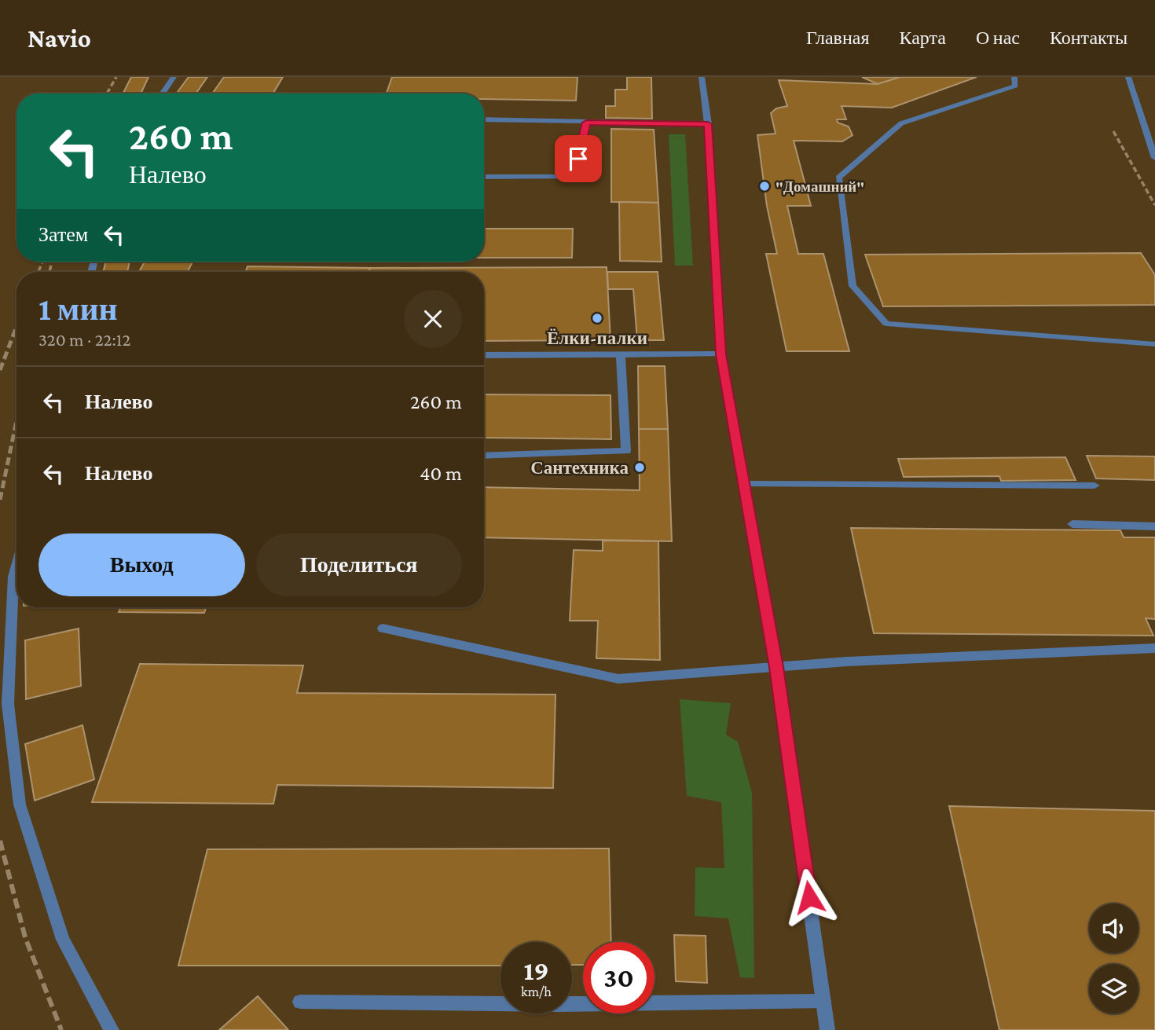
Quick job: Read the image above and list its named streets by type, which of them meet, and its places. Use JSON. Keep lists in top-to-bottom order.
{
  "places": ["\"Домашний\"", "Ёлки-палки", "Сантехника"],
  "page": {
    "header": "Navio",
    "nav": [
      "Главная",
      "Карта",
      "О нас",
      "Контакты"
    ],
    "turn": ["260 m", "Налево"],
    "then": "Затем",
    "heading": ["1 мин", "320 m · 22:12"],
    "list": [
      {
        "name": "Налево",
        "value": "260 m"
      },
      {
        "name": "Налево",
        "value": "40 m"
      }
    ],
    "buttons": ["Выход", "Поделиться"],
    "speed": "19 km/h",
    "limit": "30"
  }
}
